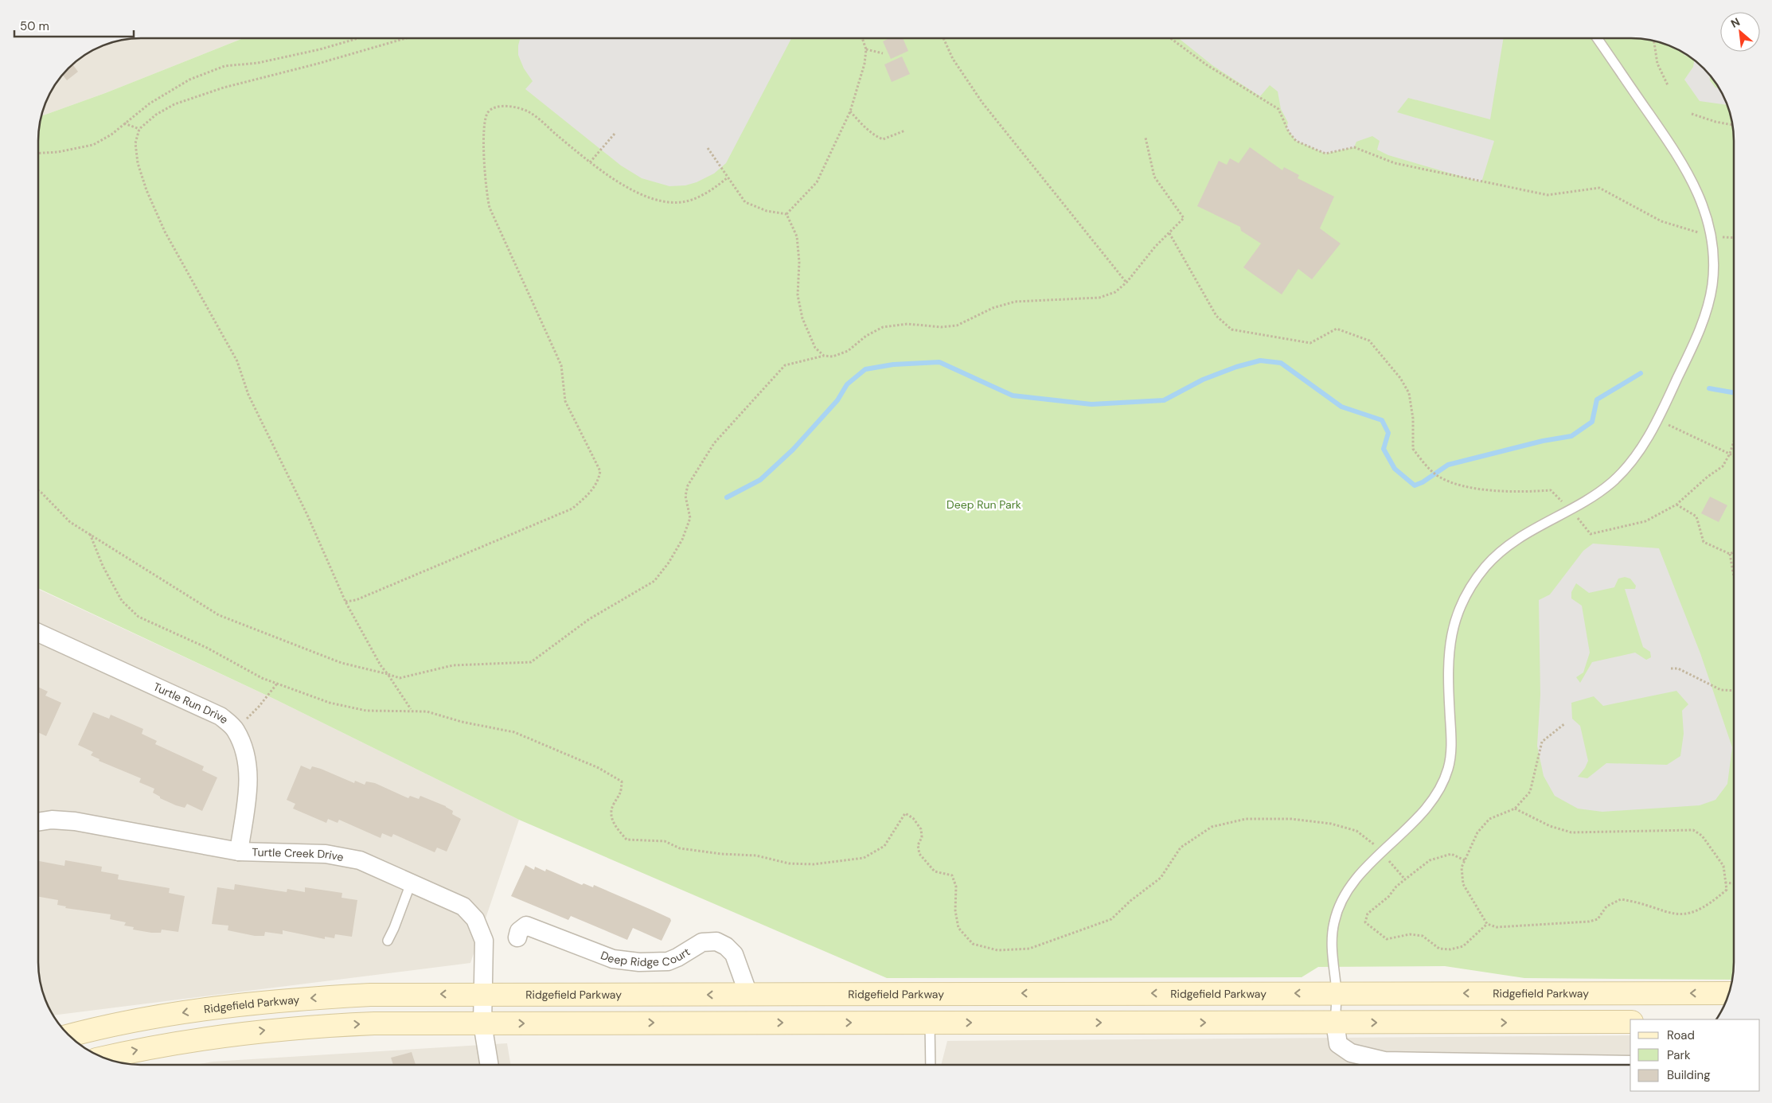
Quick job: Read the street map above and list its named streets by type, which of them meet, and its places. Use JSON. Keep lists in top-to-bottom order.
{
  "streets": {
    "main road": ["Ridgefield Parkway"],
    "street": ["Turtle Run Drive", "Turtle Creek Drive", "Deep Ridge Court"]
  },
  "crossings": [
    ["Turtle Run Drive", "Turtle Creek Drive"],
    ["Turtle Creek Drive", "Ridgefield Parkway"],
    ["Deep Ridge Court", "Ridgefield Parkway"]
  ],
  "parks": ["Deep Run Park"],
  "legend": ["Road", "Park", "Building"],
  "scale_bar": "50 m",
  "north": "top left"
}
